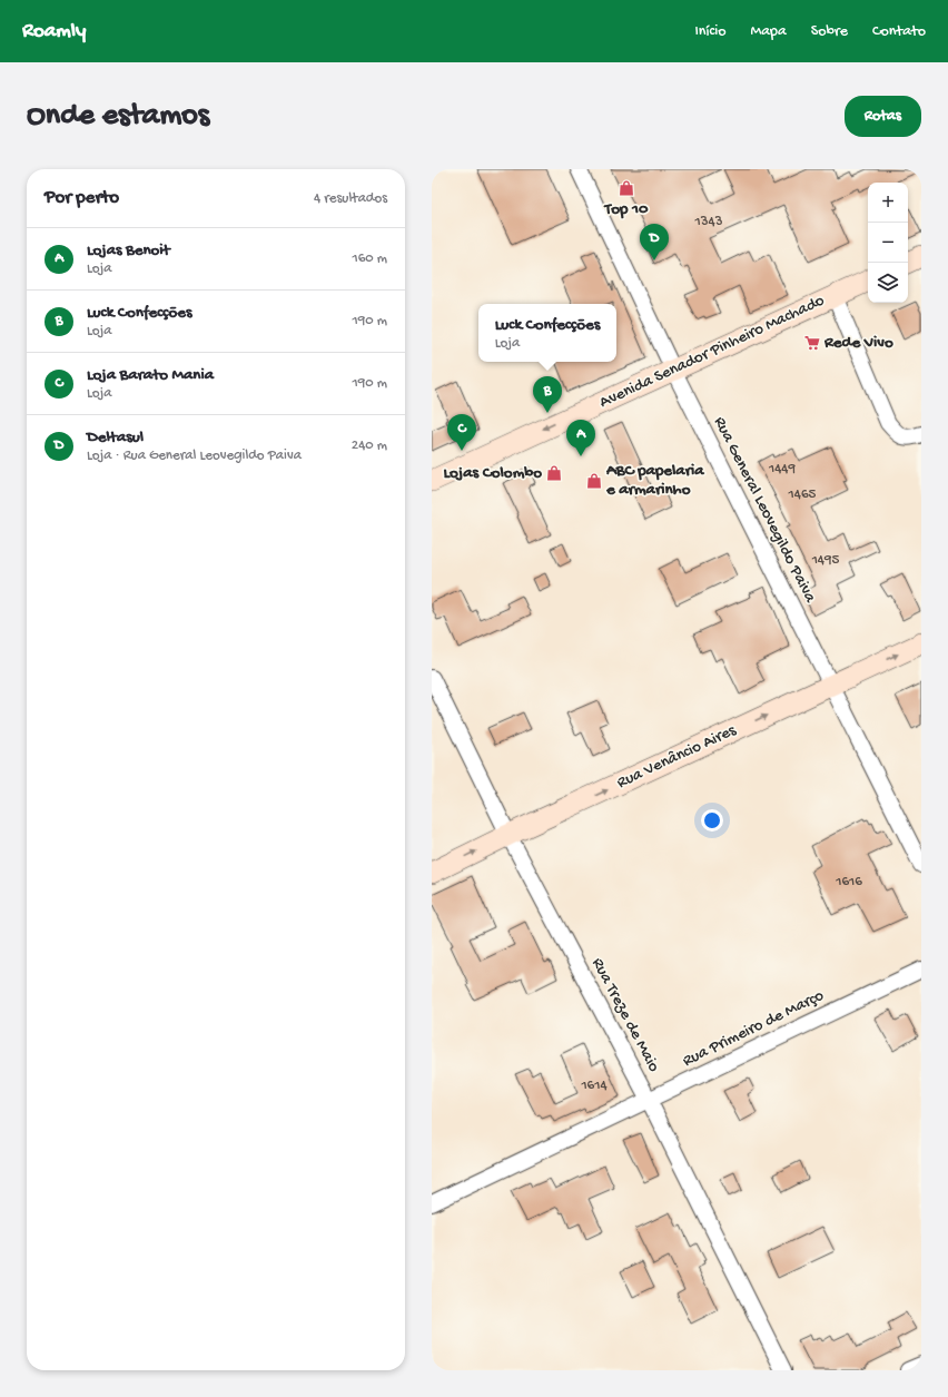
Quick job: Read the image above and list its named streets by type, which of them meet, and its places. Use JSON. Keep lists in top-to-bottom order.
{
  "streets": {
    "main road": ["Avenida Senador Pinheiro Machado", "Rua Venâncio Aires"],
    "street": ["Rua General Leovegildo Paiva", "Rua Treze de Maio", "Rua Primeiro de Março"]
  },
  "crossings": [
    ["Avenida Senador Pinheiro Machado", "Rua General Leovegildo Paiva"],
    ["Rua General Leovegildo Paiva", "Rua Venâncio Aires"],
    ["Rua Venâncio Aires", "Rua Treze de Maio"],
    ["Rua Treze de Maio", "Rua Primeiro de Março"]
  ],
  "one_way": ["Avenida Senador Pinheiro Machado", "Rua Venâncio Aires"],
  "places": {
    "shop": ["Top 10", "Lojas Colombo", "ABC papelaria e armarinho"],
    "supermarket": ["Rede Vivo"]
  },
  "house_numbers": [
    "1343",
    "1449",
    "1465",
    "1495",
    "1616",
    "1614"
  ],
  "page": {
    "header": "Roamly",
    "nav": [
      "Início",
      "Mapa",
      "Sobre",
      "Contato"
    ],
    "buttons": "Rotas",
    "title": "Onde estamos",
    "heading": ["Por perto", "4 resultados"],
    "map_buttons": ["+", "−"],
    "pins": [
      "D",
      "B",
      "C",
      "A"
    ],
    "list": [
      {
        "mark": "A",
        "name": "Lojas Benoit",
        "note": "Loja",
        "value": "160 m"
      },
      {
        "mark": "B",
        "name": "Luck Confecções",
        "note": "Loja",
        "value": "190 m"
      },
      {
        "mark": "C",
        "name": "Loja Barato Mania",
        "note": "Loja",
        "value": "190 m"
      },
      {
        "mark": "D",
        "name": "Deltasul",
        "note": "Loja · Rua General Leovegildo Paiva",
        "value": "240 m"
      }
    ],
    "popup": ["Luck Confecções", "Loja"]
  }
}
